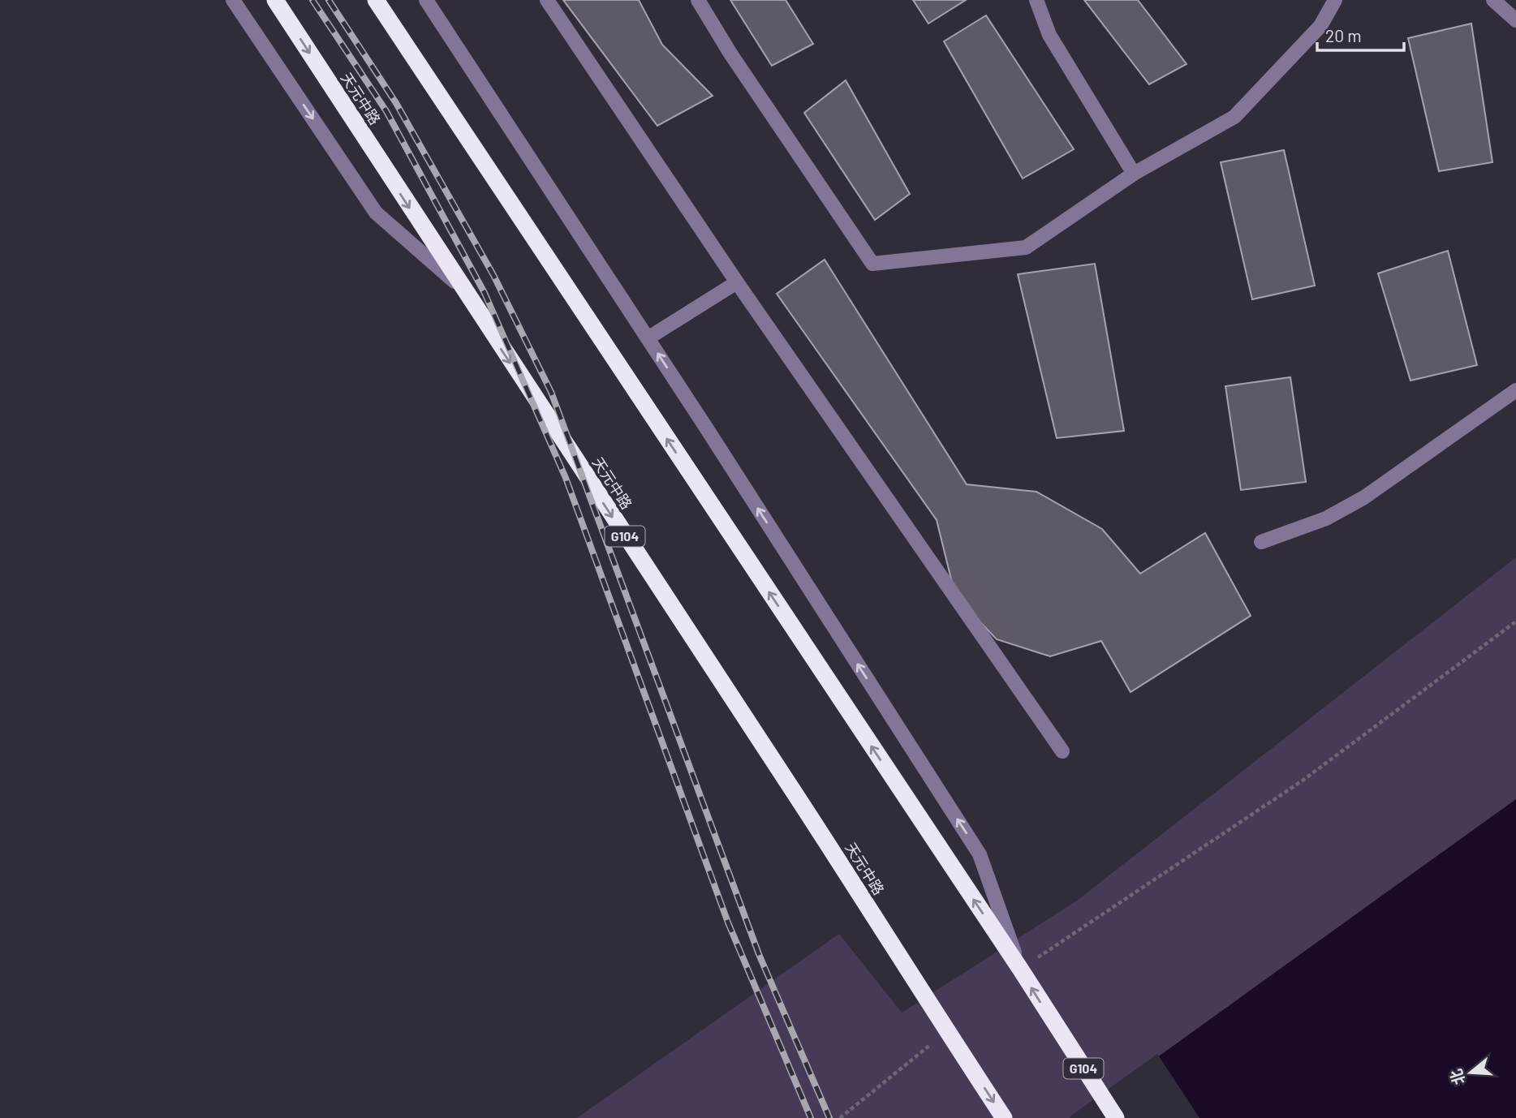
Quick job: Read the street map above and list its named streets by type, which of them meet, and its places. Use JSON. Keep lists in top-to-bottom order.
{
  "streets": {
    "highway": ["天元中路", "G104"]
  },
  "scale_bar": "20 m",
  "north": "left"
}
